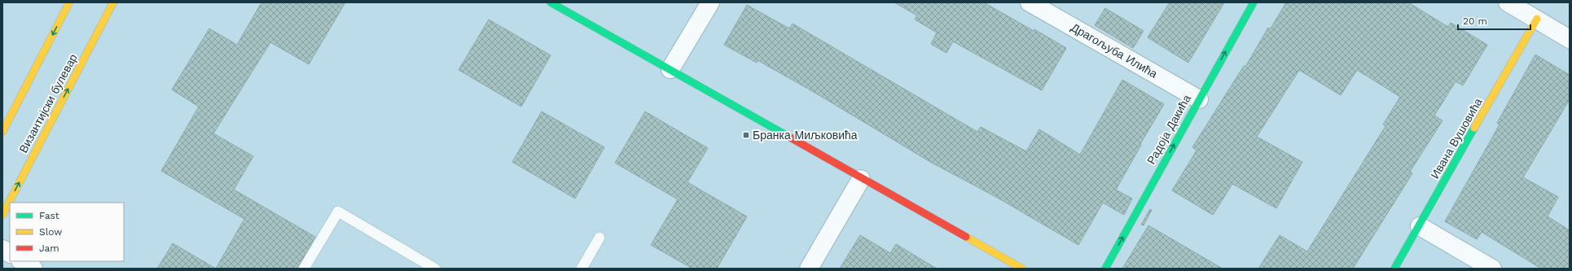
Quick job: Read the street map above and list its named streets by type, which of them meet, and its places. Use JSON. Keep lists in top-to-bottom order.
{
  "streets": {
    "street": [
      "Драгољуба Илића",
      "Византијски булевар",
      "Радоја Дакића",
      "Ивана Вушовића"
    ]
  },
  "crossings": [
    ["Драгољуба Илића", "Радоја Дакића"]
  ],
  "one_way": ["Радоја Дакића"],
  "places": {
    "transit": ["Бранка Миљковића"]
  },
  "legend": ["Fast", "Slow", "Jam"],
  "scale_bar": "20 m"
}
